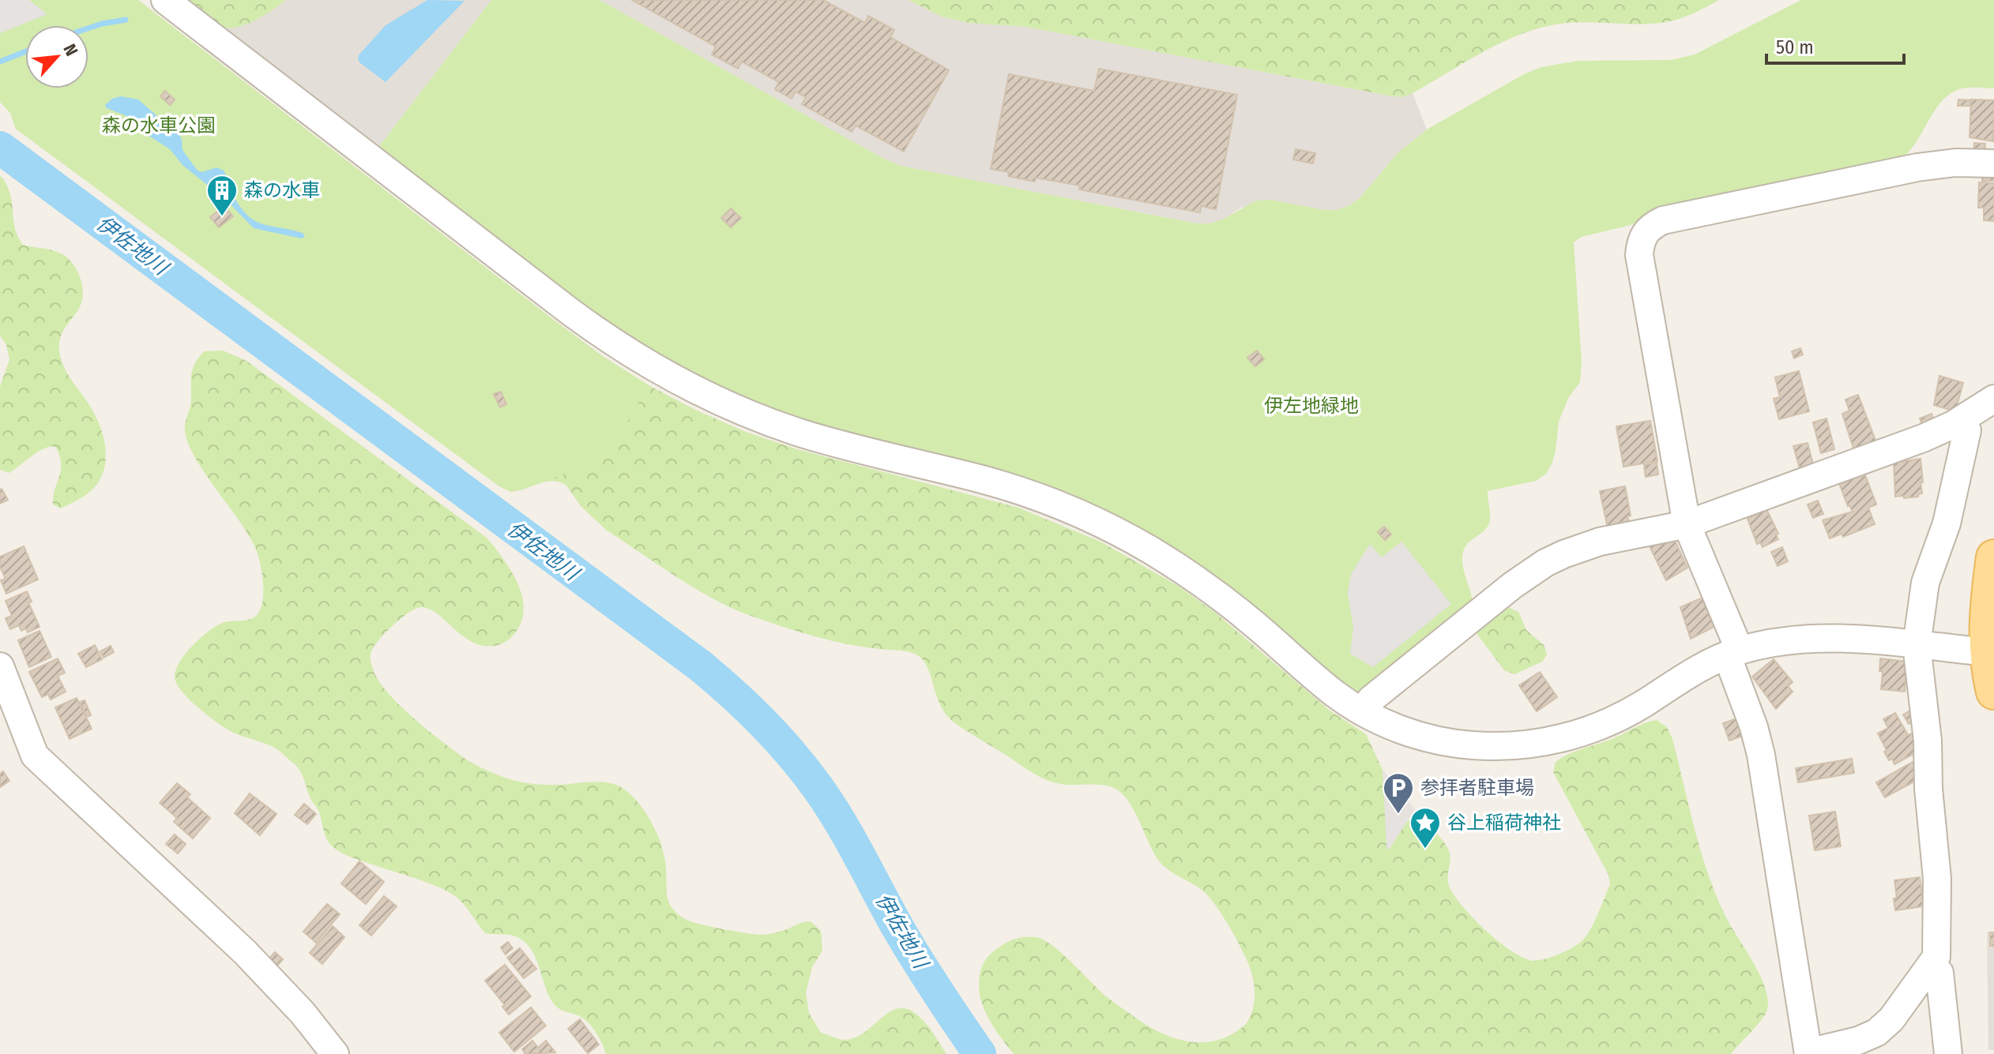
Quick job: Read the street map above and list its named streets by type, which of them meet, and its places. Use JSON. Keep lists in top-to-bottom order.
{
  "water": ["伊佐地川"],
  "parks": ["森の水車公園", "伊左地緑地"],
  "places": {
    "building": ["森の水車"],
    "parking": ["参拝者駐車場"],
    "place": ["谷上稲荷神社"]
  },
  "scale_bar": "50 m",
  "north": "top right"
}
